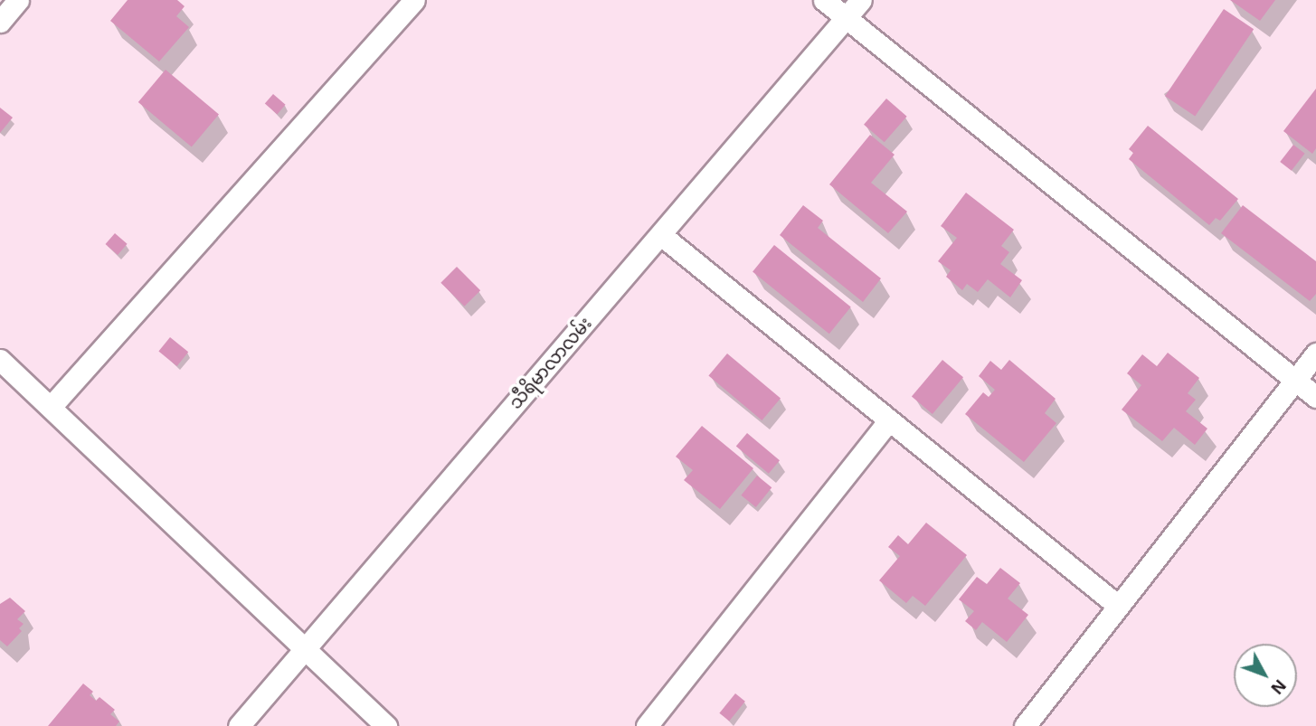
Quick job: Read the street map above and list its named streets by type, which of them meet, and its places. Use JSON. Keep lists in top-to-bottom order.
{
  "streets": {
    "street": ["သီရိမာလာလမ်း"]
  },
  "north": "bottom right"
}
